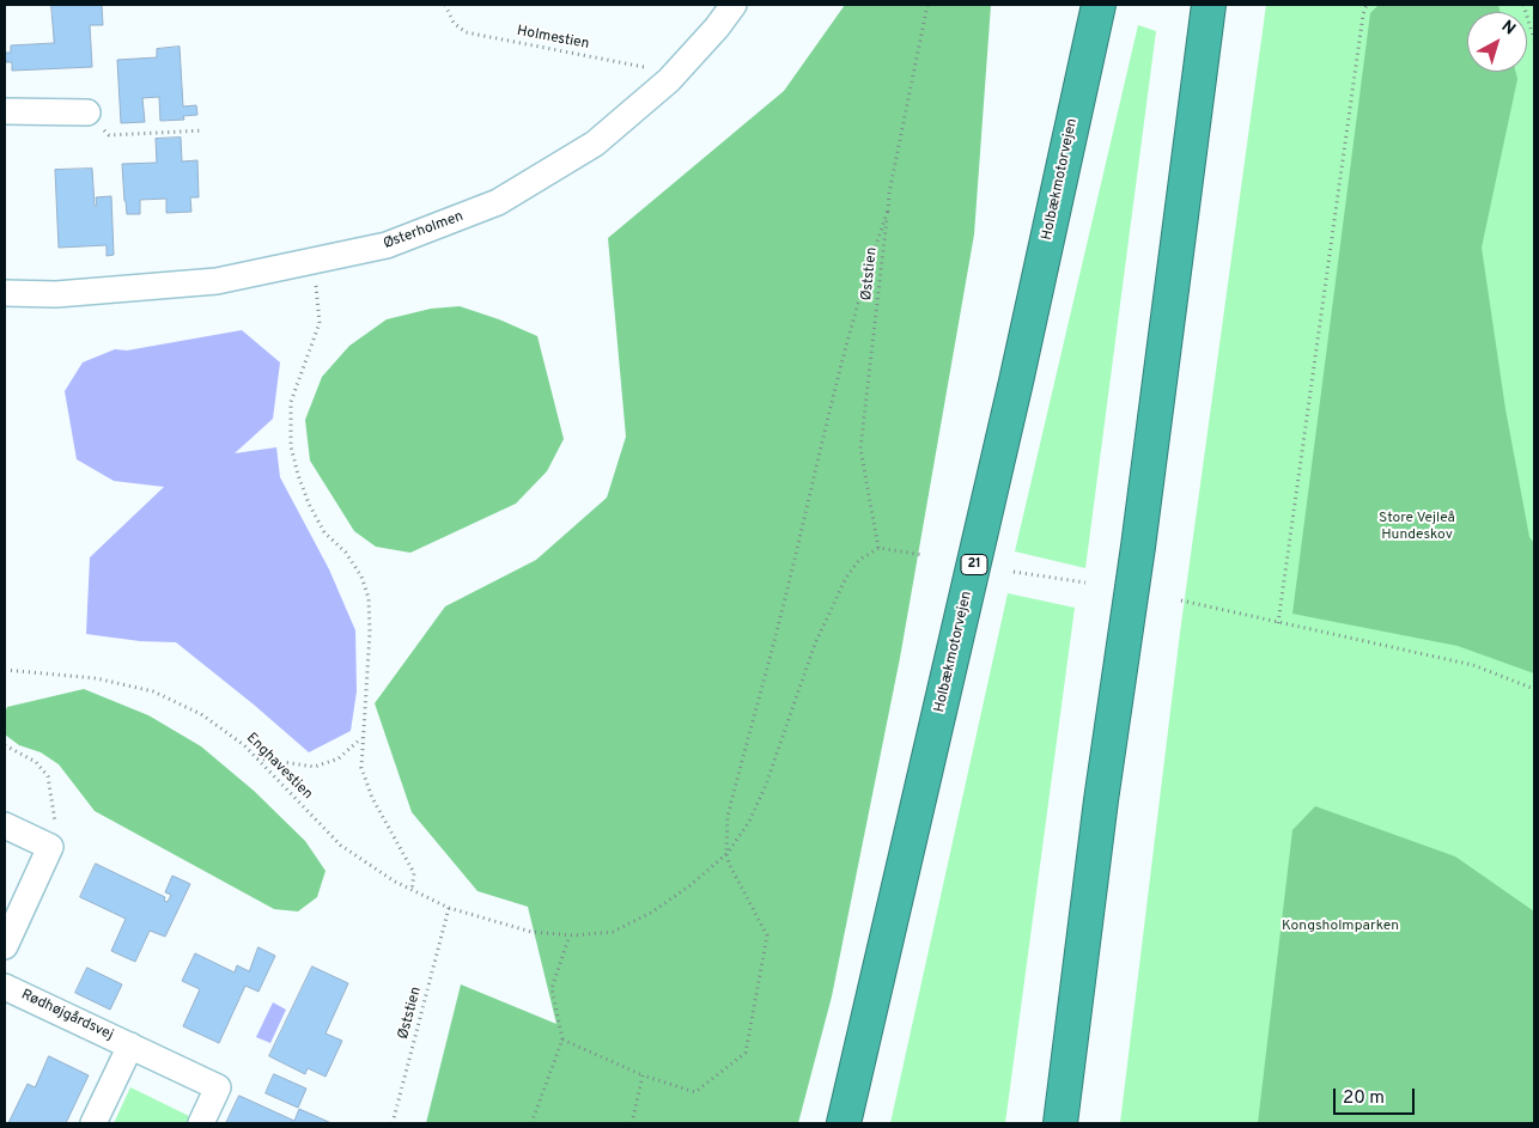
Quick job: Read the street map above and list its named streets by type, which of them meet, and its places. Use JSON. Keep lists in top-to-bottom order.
{
  "streets": {
    "highway": ["Holbækmotorvejen", "21"],
    "street": ["Østerholmen", "Rødhøjgårdsvej"],
    "path": ["Holmestien", "Øststien", "Enghavestien"]
  },
  "crossings": [
    ["Holmestien", "Østerholmen"],
    ["Øststien", "Enghavestien"]
  ],
  "parks": ["Store Vejleå Hundeskov", "Kongsholmparken"],
  "scale_bar": "20 m",
  "north": "top right"
}
